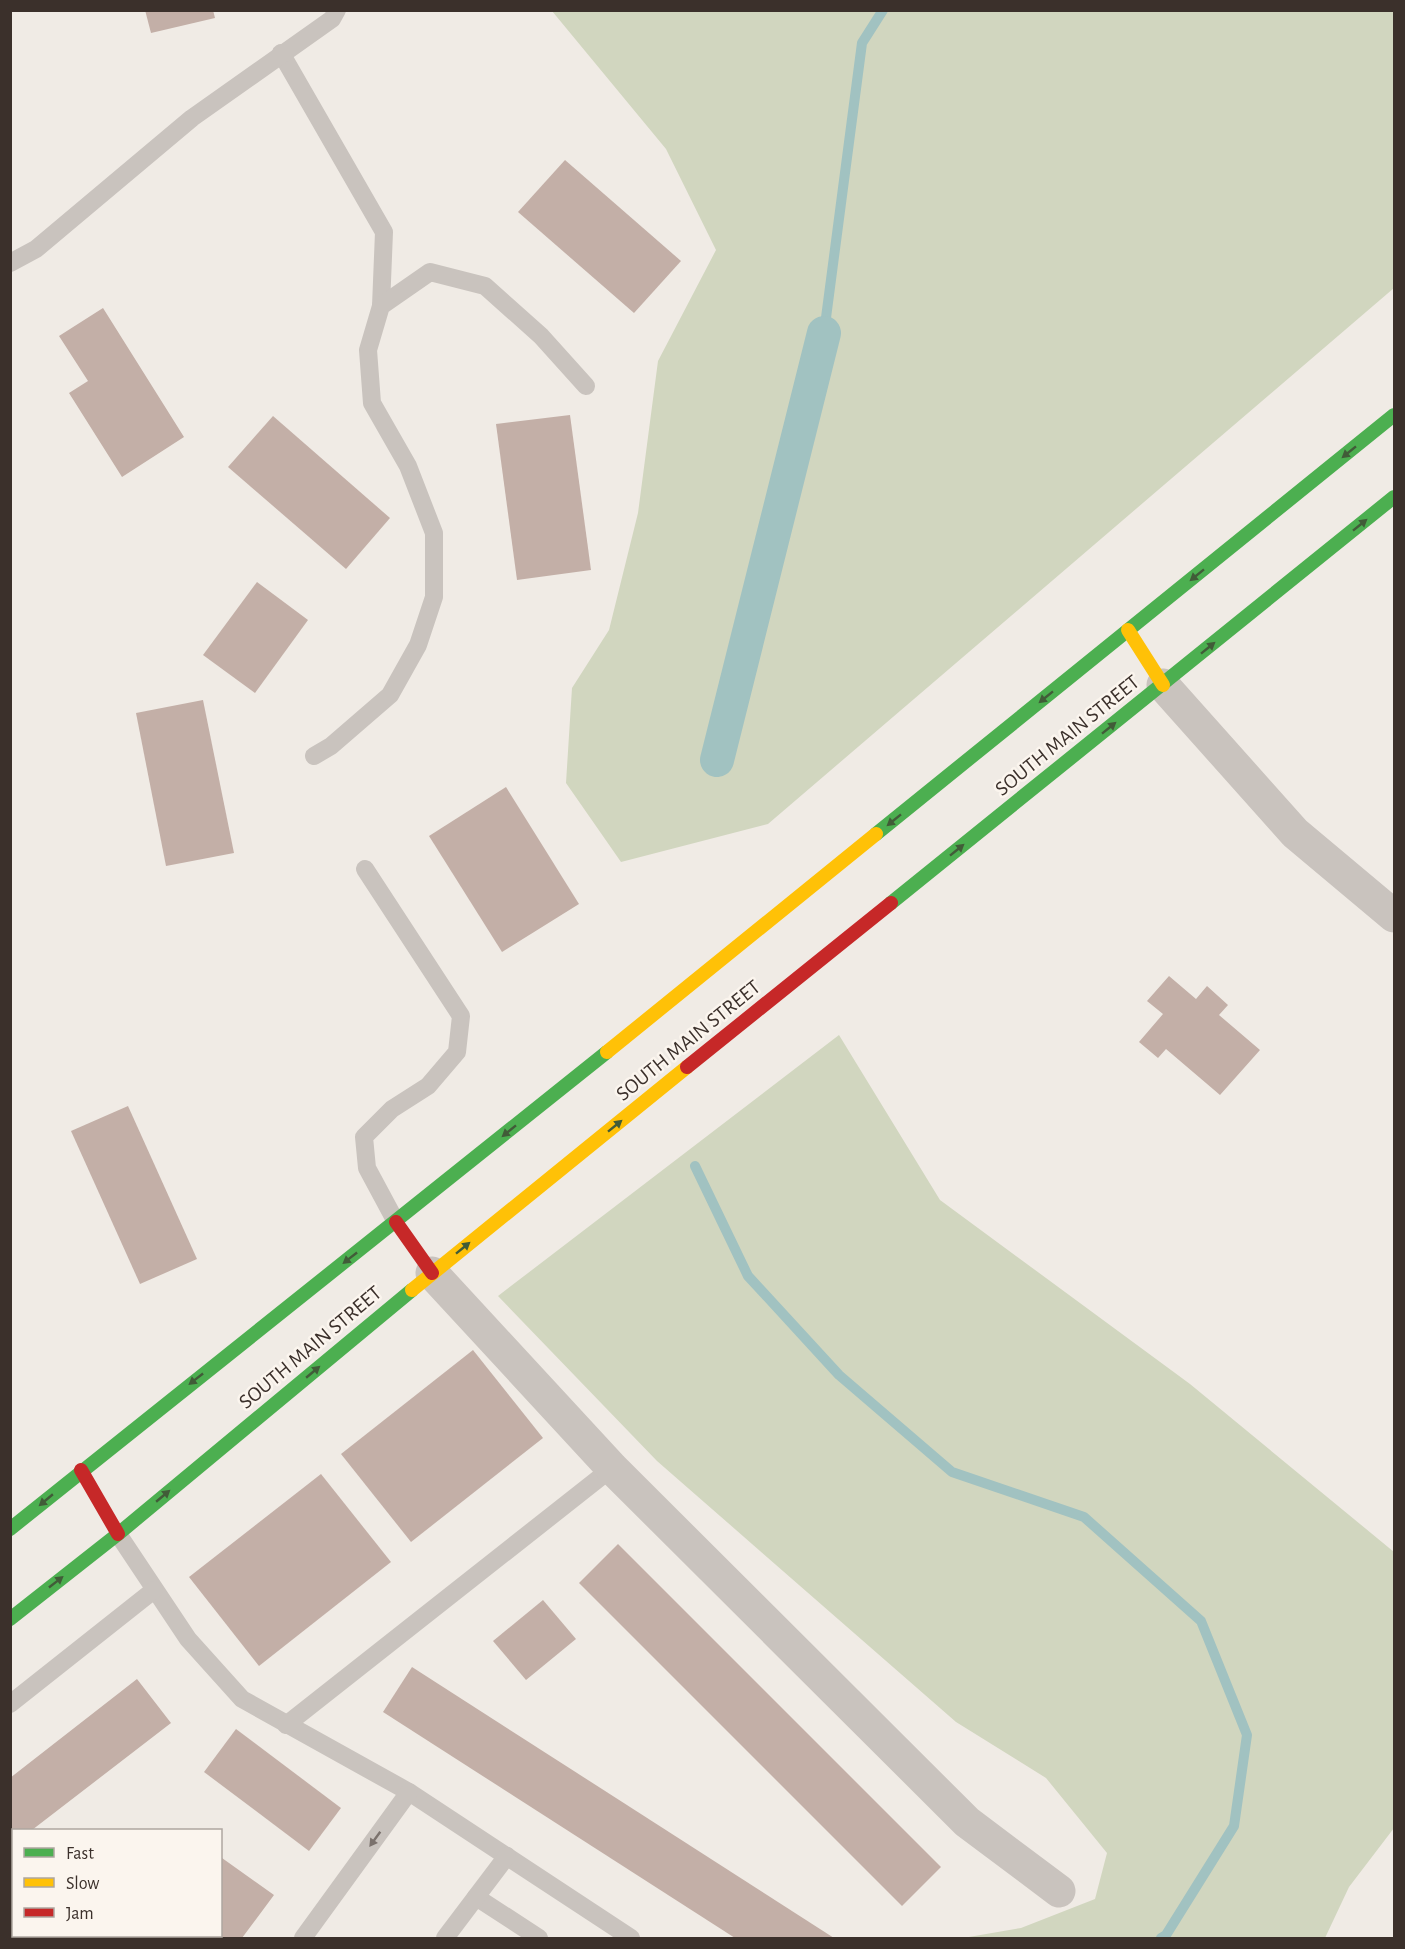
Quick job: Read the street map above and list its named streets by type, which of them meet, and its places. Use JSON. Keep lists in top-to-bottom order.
{
  "streets": {
    "main road": ["SOUTH MAIN STREET"]
  },
  "legend": ["Fast", "Slow", "Jam"]
}
